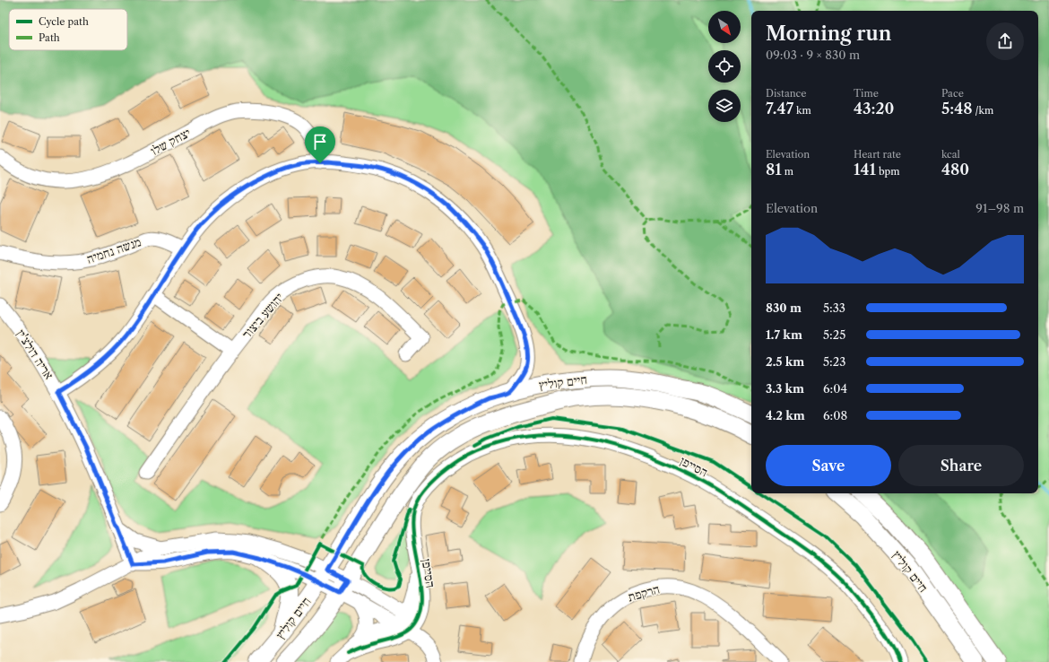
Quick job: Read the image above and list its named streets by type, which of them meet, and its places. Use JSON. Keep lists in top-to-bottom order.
{
  "streets": {
    "main road": ["חיים קוליץ"],
    "street": [
      "יצחק שלו",
      "מנשה נחמיה",
      "יהושע ביצור",
      "אריה דולצ'ין",
      "הסייפן",
      "הרקפת"
    ]
  },
  "legend": ["Cycle path", "Path"],
  "north": "bottom right",
  "page": {
    "heading": ["Morning run", "09:03 · 9 × 830 m"],
    "stats": [
      ["Distance", "7.47 km"],
      ["Time", "43:20"],
      ["Pace", "5:48 /km"],
      ["Elevation", "81 m"],
      ["Heart rate", "141 bpm"],
      ["kcal", "480"]
    ],
    "chart": ["Elevation", "91–98 m"],
    "list": [
      {
        "name": "830 m",
        "note": "5:33"
      },
      {
        "name": "1.7 km",
        "note": "5:25"
      },
      {
        "name": "2.5 km",
        "note": "5:23"
      },
      {
        "name": "3.3 km",
        "note": "6:04"
      },
      {
        "name": "4.2 km",
        "note": "6:08"
      }
    ],
    "buttons": ["Save", "Share"]
  }
}
